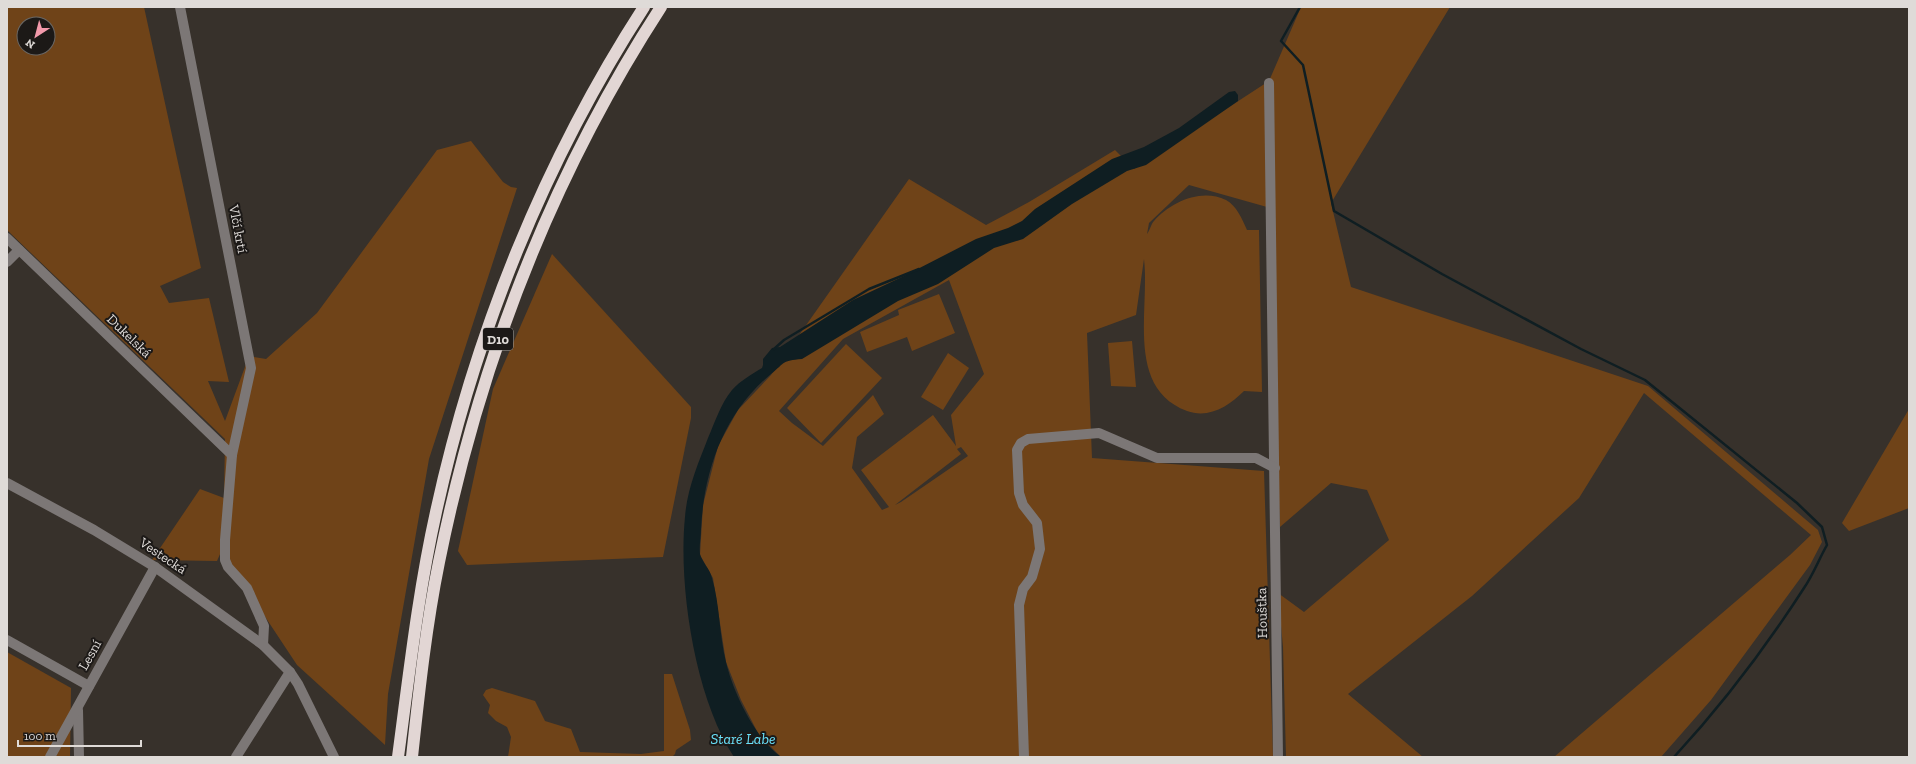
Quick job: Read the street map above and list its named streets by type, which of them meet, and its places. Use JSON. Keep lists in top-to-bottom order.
{
  "streets": {
    "highway": ["D10"],
    "street": [
      "Vlčí krtí",
      "Dukelská",
      "Vestecká",
      "Houštka",
      "Lesní"
    ]
  },
  "crossings": [
    ["Vlčí krtí", "Dukelská"],
    ["Vlčí krtí", "Vestecká"],
    ["Vestecká", "Lesní"]
  ],
  "water": ["Staré Labe"],
  "scale_bar": "100 m",
  "north": "bottom left"
}
